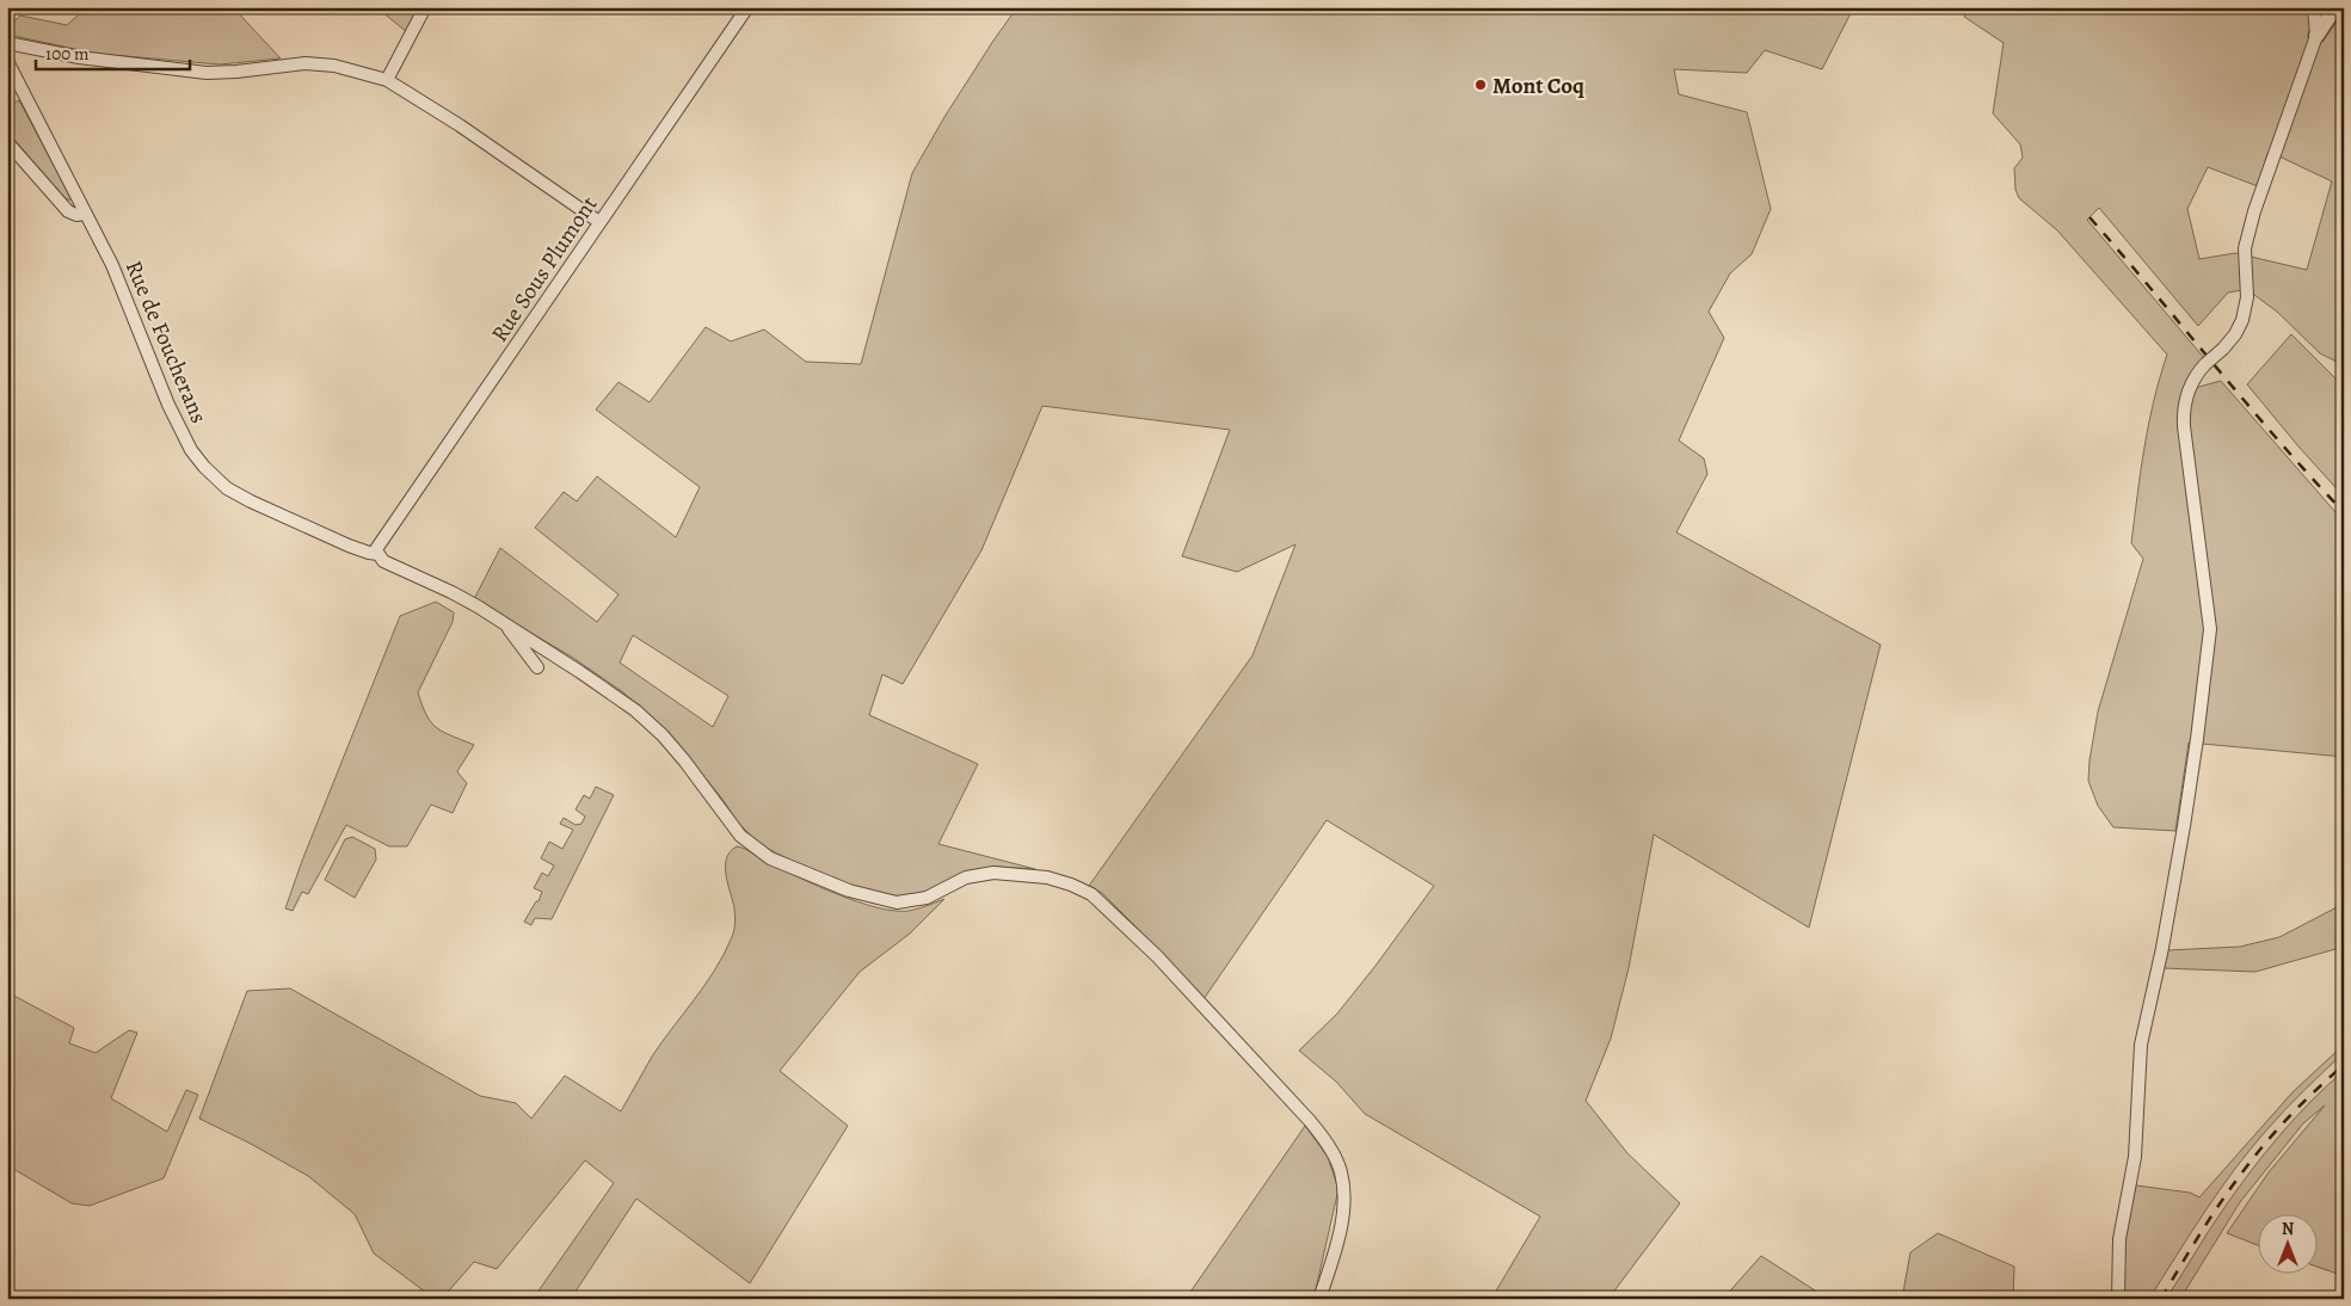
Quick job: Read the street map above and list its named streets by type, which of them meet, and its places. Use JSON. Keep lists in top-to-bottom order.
{
  "streets": {
    "street": ["Rue Sous Plumont", "Rue de Foucherans"]
  },
  "crossings": [
    ["Rue Sous Plumont", "Rue de Foucherans"]
  ],
  "places": ["Mont Coq"],
  "scale_bar": "100 m",
  "north": "top"
}
